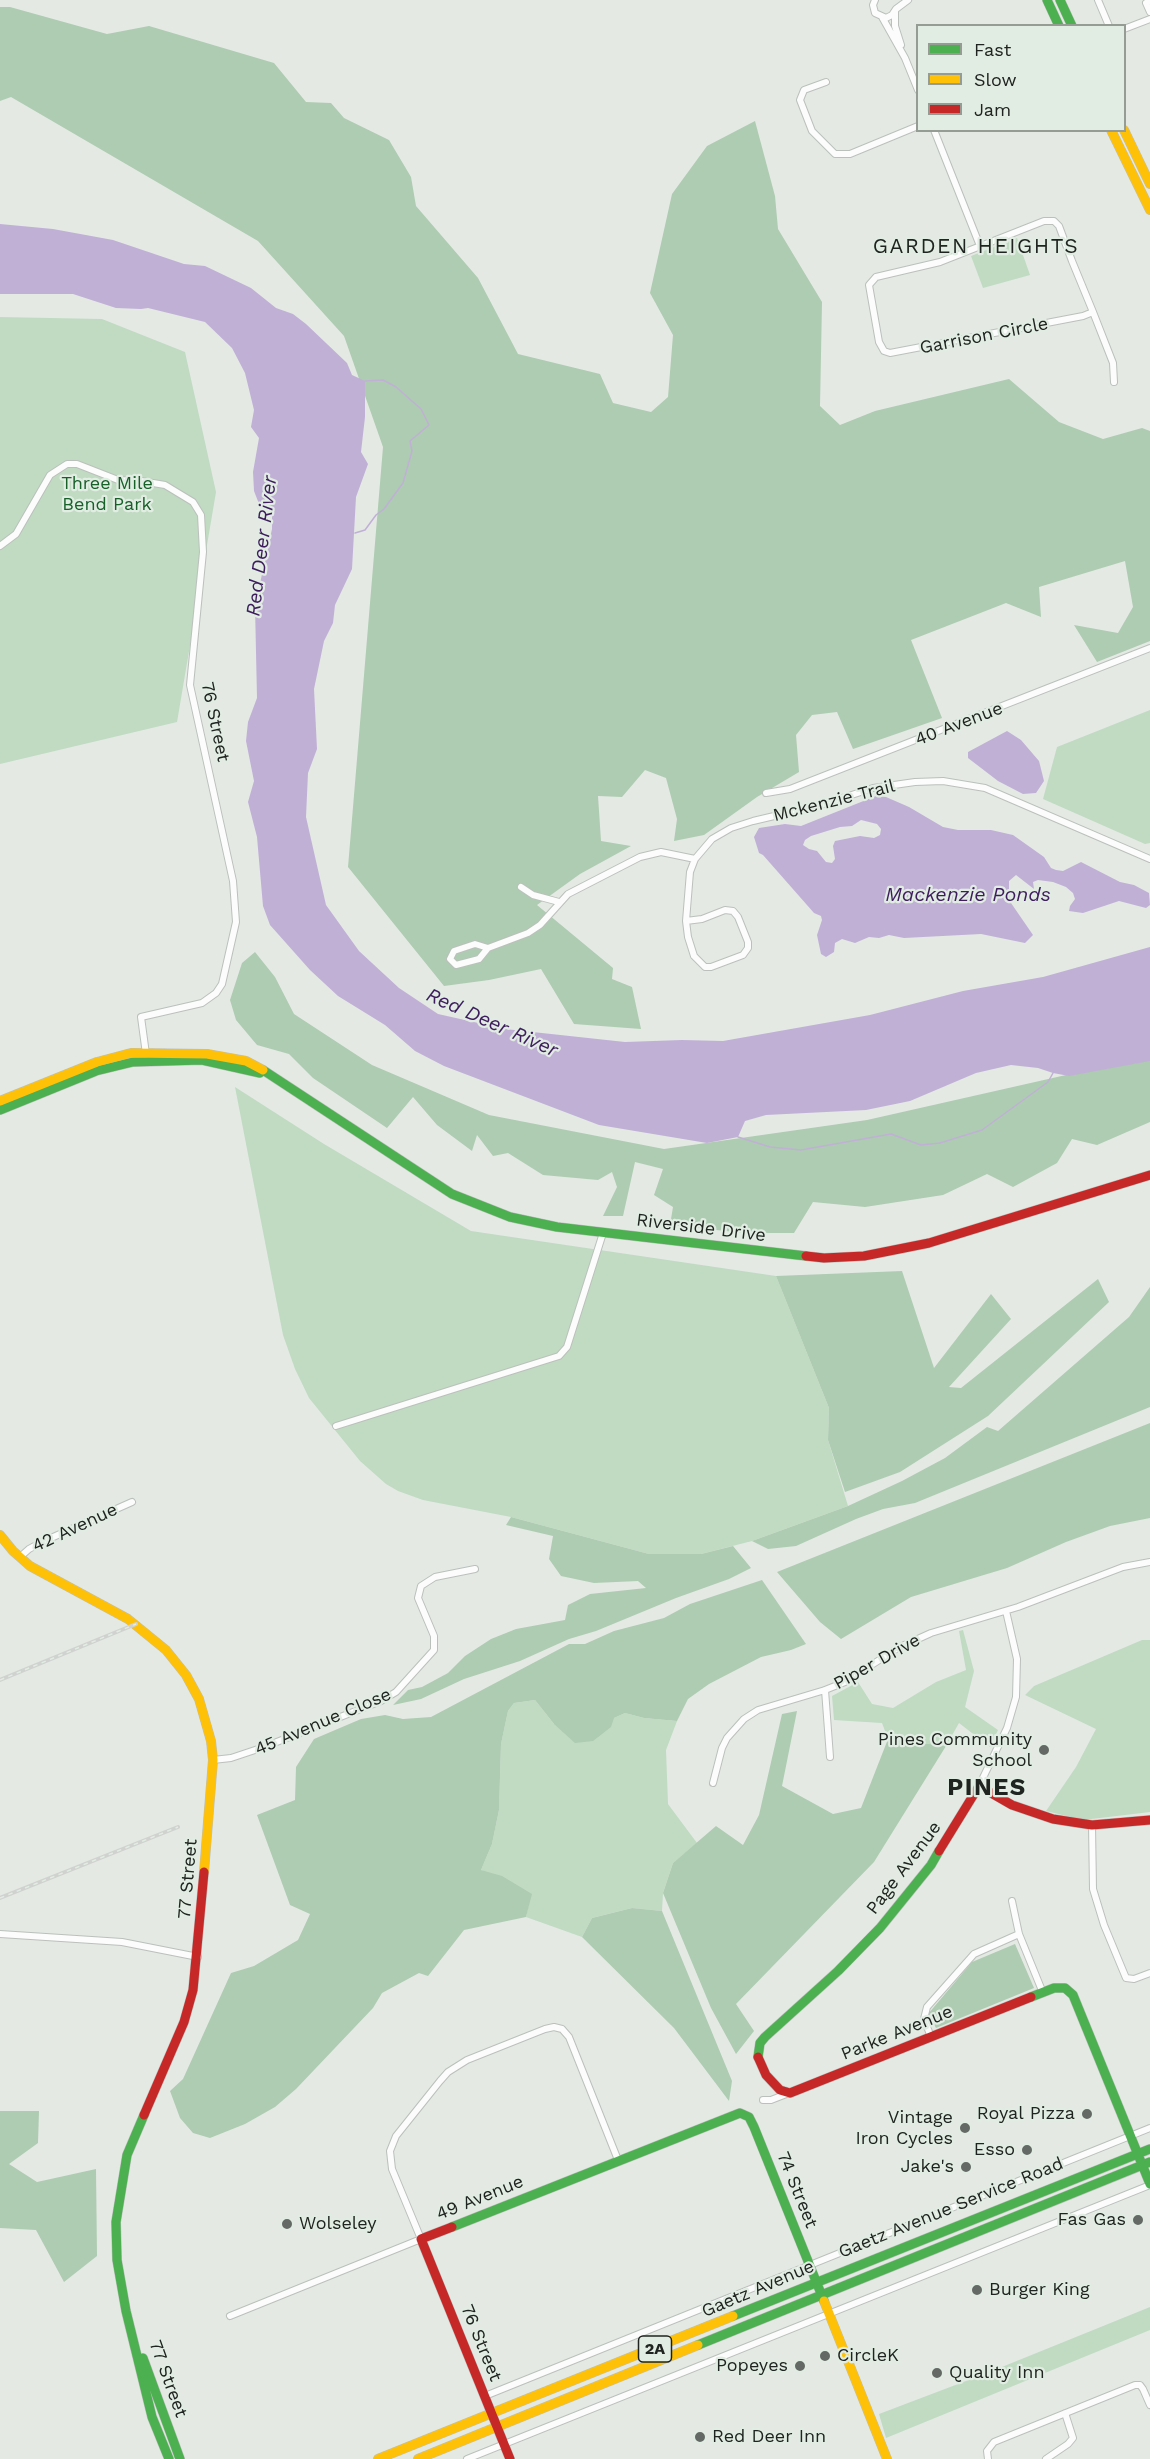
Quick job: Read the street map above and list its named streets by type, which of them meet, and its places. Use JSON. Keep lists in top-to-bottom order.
{
  "streets": {
    "main road": [
      "76 Street",
      "Riverside Drive",
      "Page Avenue",
      "77 Street",
      "Parke Avenue",
      "74 Street",
      "49 Avenue",
      "Gaetz Avenue",
      "2A"
    ],
    "street": [
      "Garrison Circle",
      "40 Avenue",
      "Mckenzie Trail",
      "42 Avenue",
      "Piper Drive",
      "45 Avenue Close",
      "Gaetz Avenue Service Road"
    ]
  },
  "crossings": [
    ["76 Street", "Riverside Drive"],
    ["76 Street", "49 Avenue"],
    ["76 Street", "Gaetz Avenue Service Road"],
    ["76 Street", "Gaetz Avenue"],
    ["42 Avenue", "77 Street"],
    ["Piper Drive", "Page Avenue"],
    ["45 Avenue Close", "77 Street"],
    ["Page Avenue", "Parke Avenue"],
    ["Parke Avenue", "Gaetz Avenue Service Road"],
    ["74 Street", "49 Avenue"],
    ["74 Street", "Gaetz Avenue Service Road"],
    ["74 Street", "Gaetz Avenue"]
  ],
  "districts": ["GARDEN HEIGHTS", "PINES"],
  "water": ["Red Deer River", "Mackenzie Ponds"],
  "parks": ["Three Mile Bend Park"],
  "places": [
    "Pines Community School",
    "Royal Pizza",
    "Vintage Iron Cycles",
    "Esso",
    "Jake's",
    "Fas Gas",
    "Wolseley",
    "Burger King",
    "CircleK",
    "Popeyes",
    "Quality Inn",
    "Red Deer Inn"
  ],
  "legend": ["Fast", "Slow", "Jam"]
}
